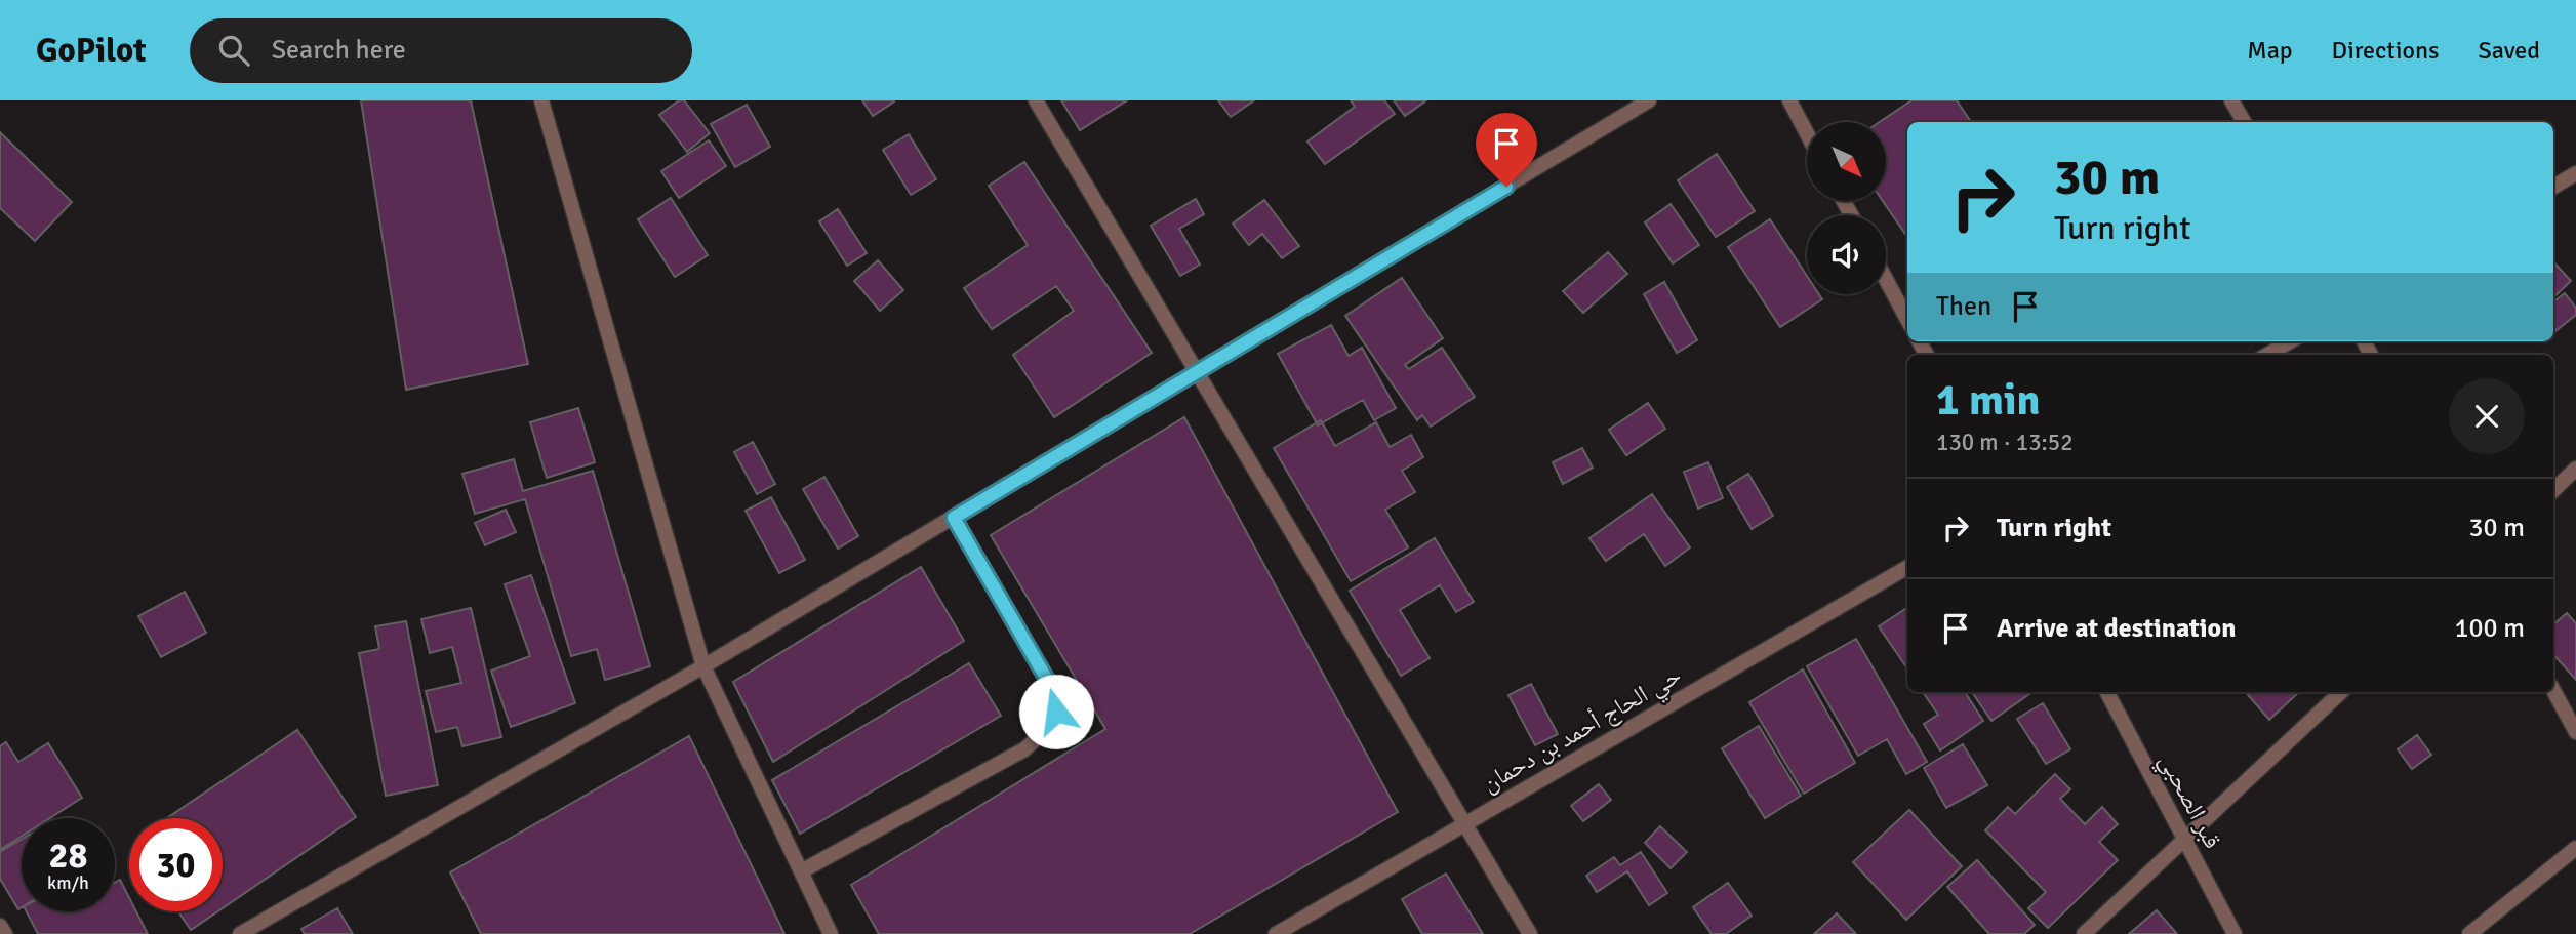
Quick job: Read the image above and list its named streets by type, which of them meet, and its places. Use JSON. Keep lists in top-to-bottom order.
{
  "streets": {
    "street": ["حي الحاج أحمد بن دحمان", "قبر الصحبي"]
  },
  "north": "bottom right",
  "page": {
    "header": "GoPilot",
    "search": "Search here",
    "nav": ["Map", "Directions", "Saved"],
    "turn": ["30 m", "Turn right"],
    "then": "Then",
    "heading": ["1 min", "130 m · 13:52"],
    "list": [
      {
        "name": "Turn right",
        "value": "30 m"
      },
      {
        "name": "Arrive at destination",
        "value": "100 m"
      }
    ],
    "speed": "28 km/h",
    "limit": "30"
  }
}
